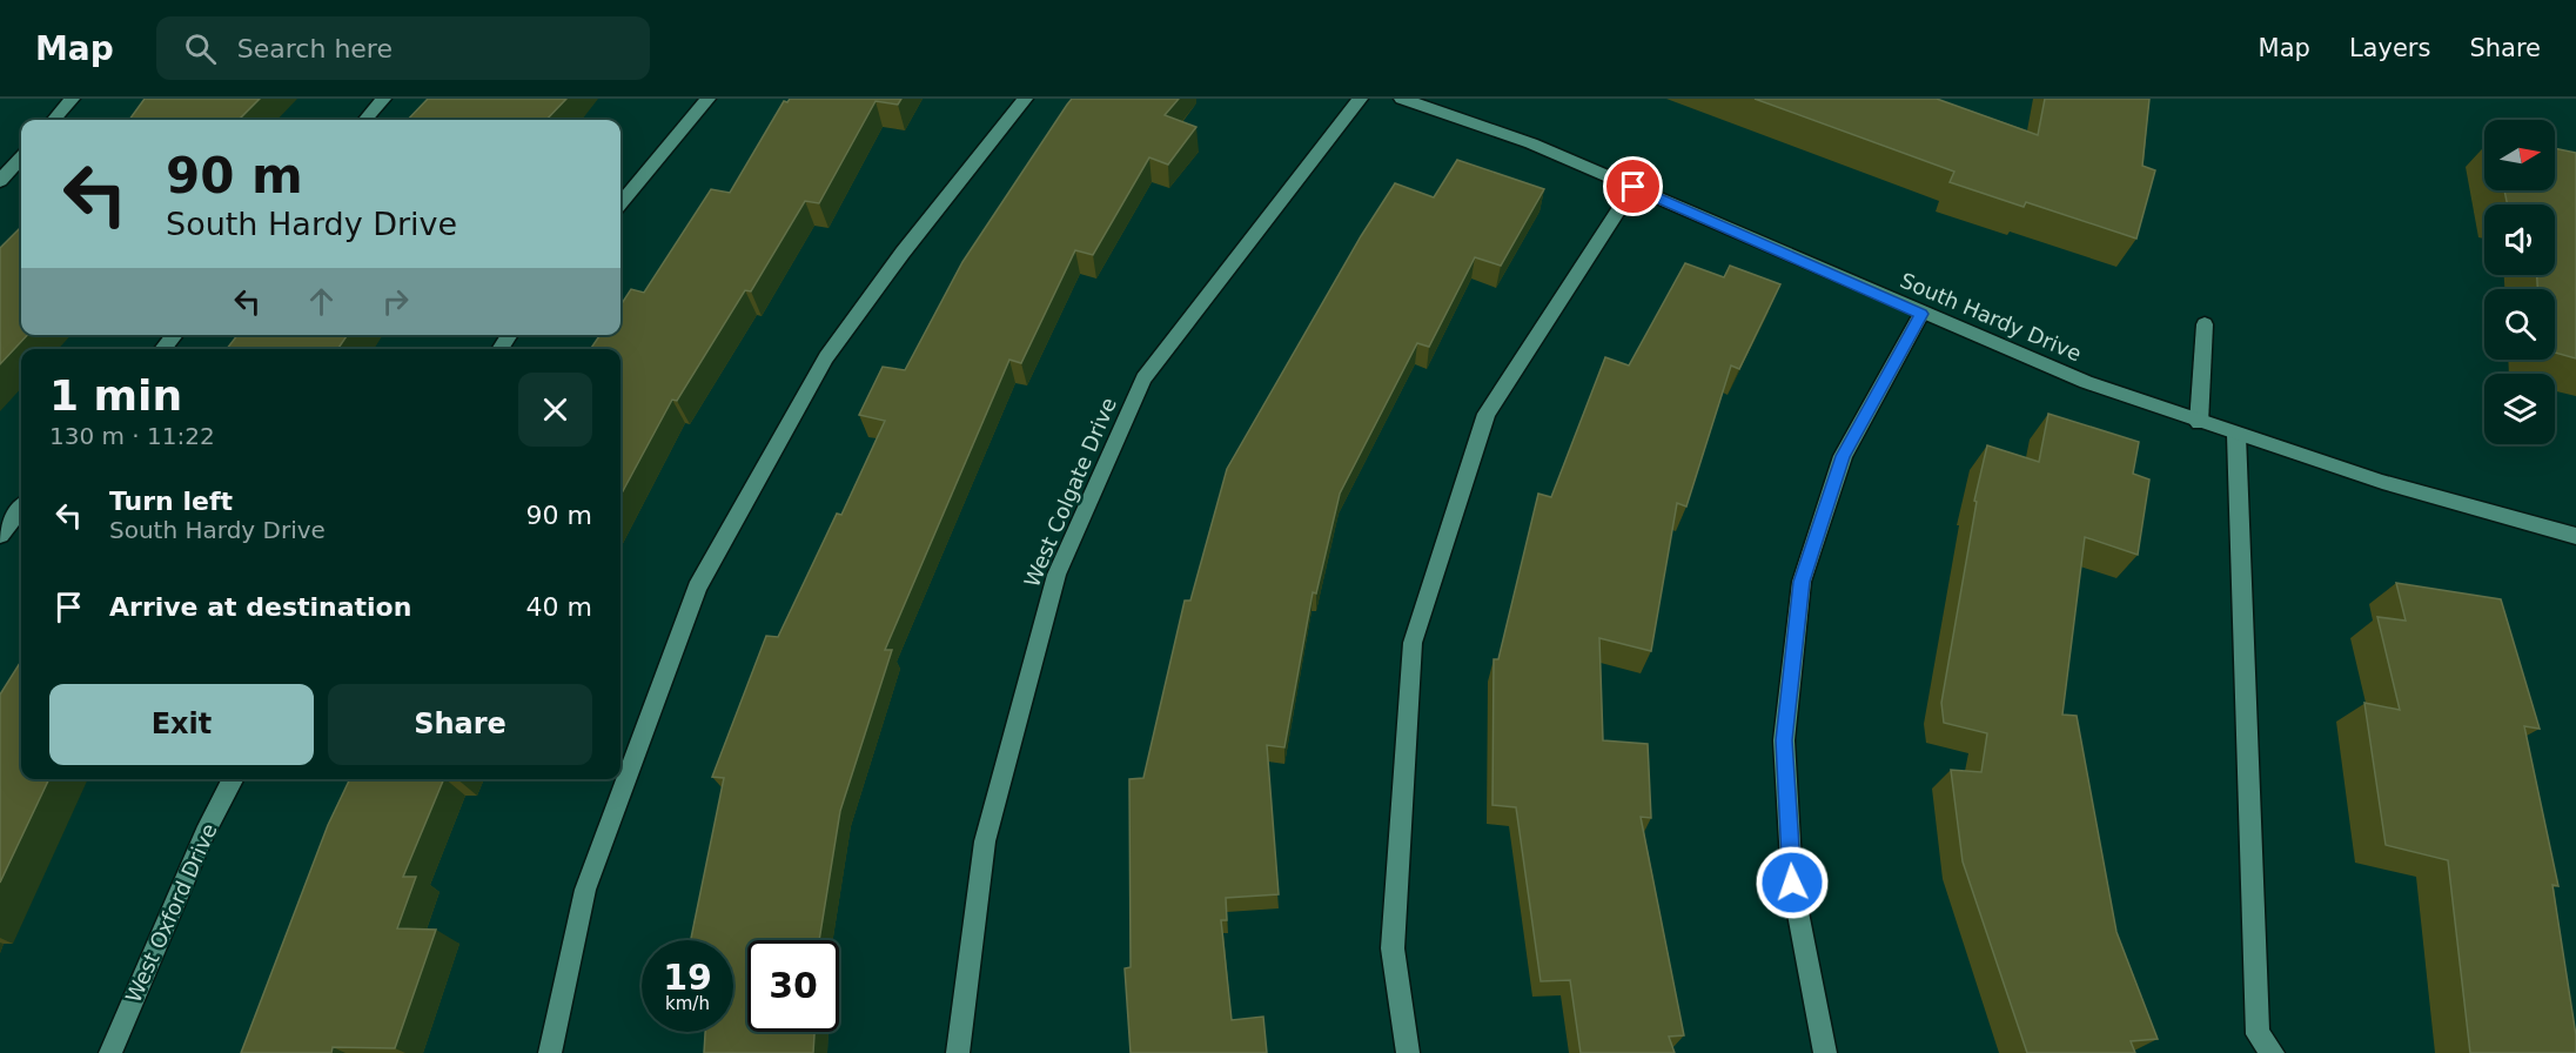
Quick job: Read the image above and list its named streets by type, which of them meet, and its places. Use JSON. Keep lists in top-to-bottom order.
{
  "streets": {
    "street": ["South Hardy Drive", "West Colgate Drive", "West Oxford Drive"]
  },
  "north": "right",
  "page": {
    "header": "Map",
    "search": "Search here",
    "nav": ["Map", "Layers", "Share"],
    "turn": ["90 m", "South Hardy Drive"],
    "heading": ["1 min", "130 m · 11:22"],
    "list": [
      {
        "name": "Turn left",
        "note": "South Hardy Drive",
        "value": "90 m"
      },
      {
        "name": "Arrive at destination",
        "value": "40 m"
      }
    ],
    "buttons": ["Exit", "Share"],
    "speed": "19 km/h",
    "limit": "30"
  }
}
